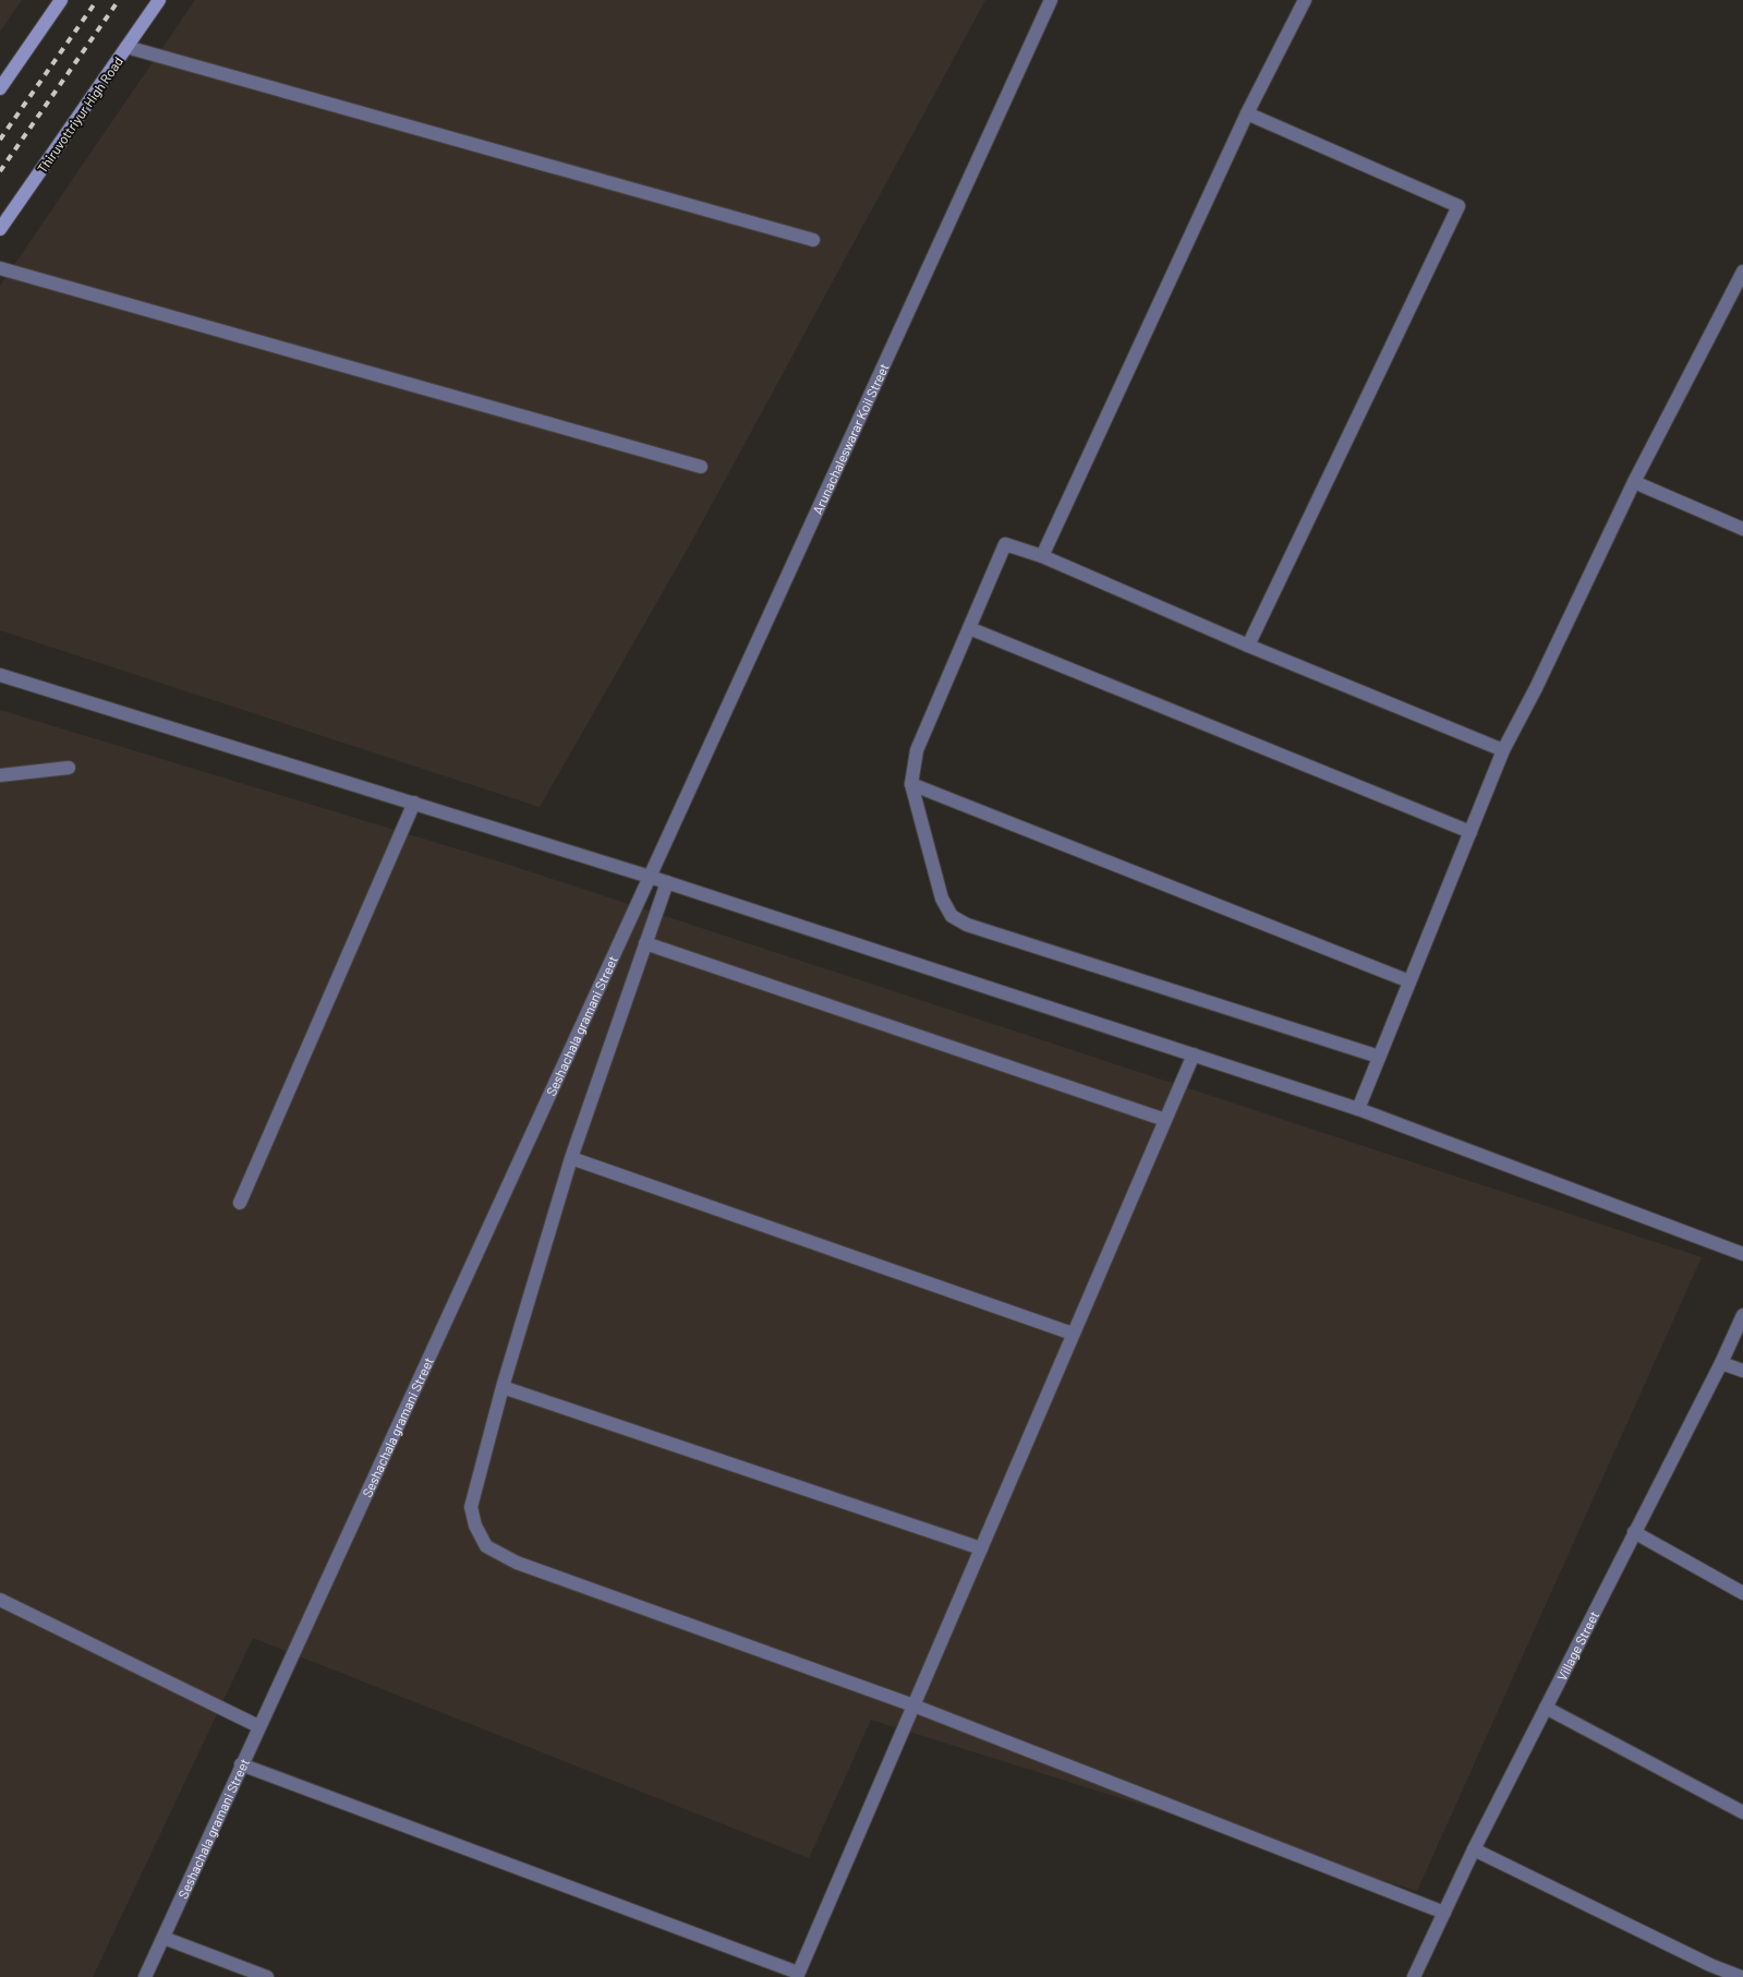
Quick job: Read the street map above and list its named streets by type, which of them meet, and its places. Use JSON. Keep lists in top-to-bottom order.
{
  "streets": {
    "main road": ["Thiruvottriyur High Road"],
    "street": ["Arunachaleswarar Koil Street", "Seshachala gramani Street", "Village Street"]
  },
  "crossings": [
    ["Arunachaleswarar Koil Street", "Seshachala gramani Street"]
  ]
}
